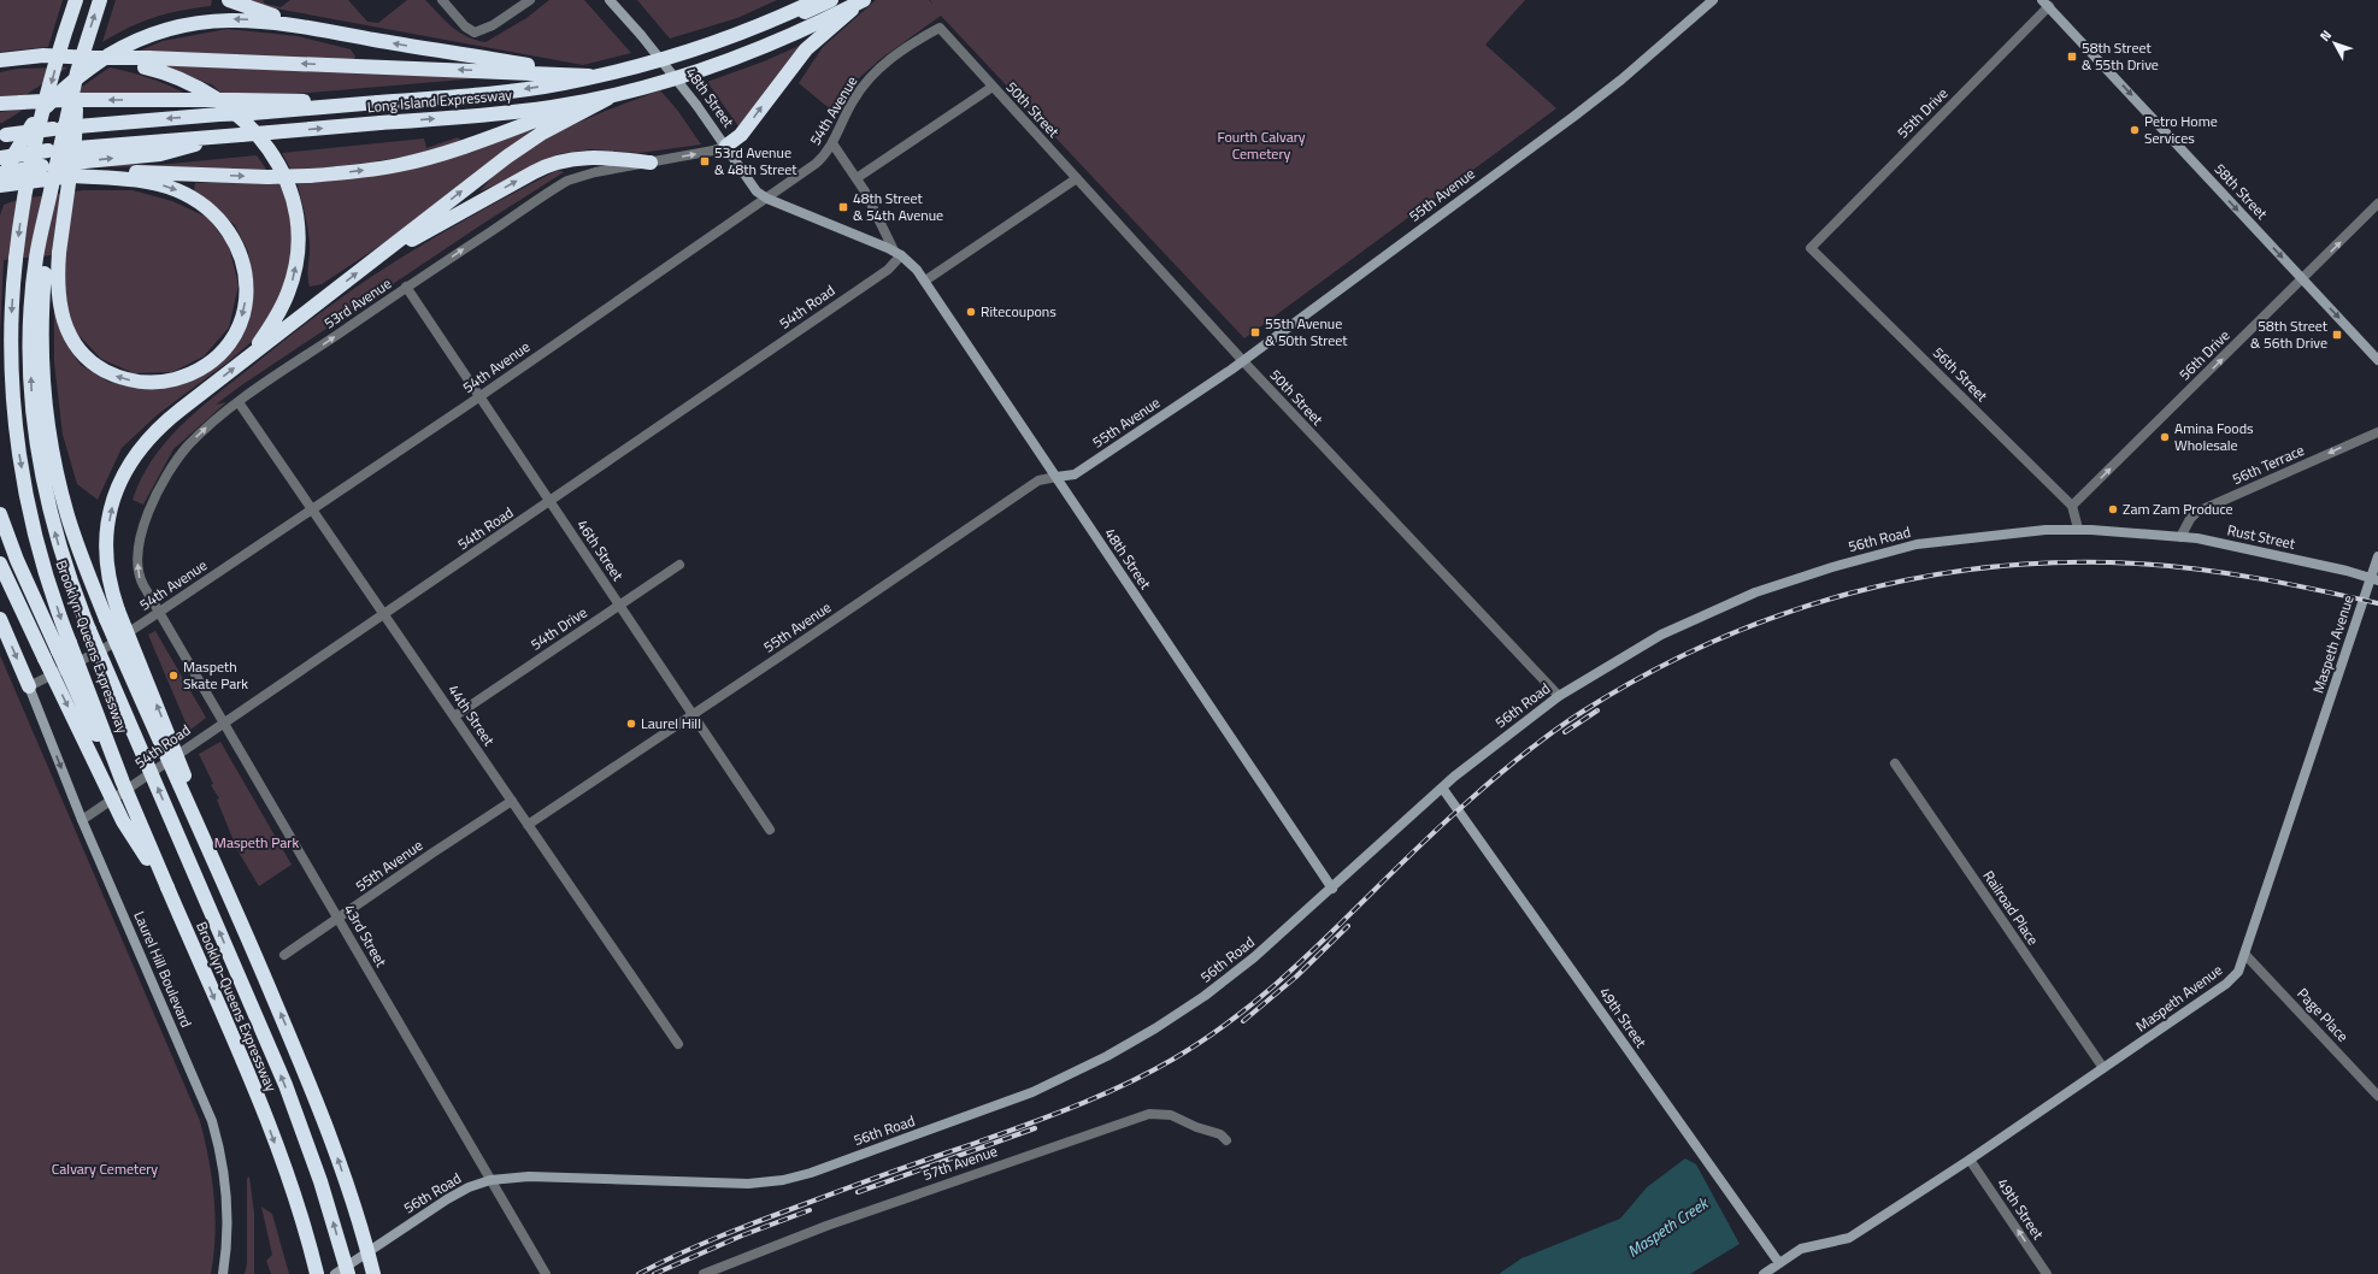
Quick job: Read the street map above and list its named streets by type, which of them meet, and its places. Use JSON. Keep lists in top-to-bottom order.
{
  "streets": {
    "highway": ["Long Island Expressway", "Brooklyn-Queens Expressway"],
    "main road": [
      "48th Street",
      "58th Street",
      "55th Avenue",
      "Rust Street",
      "56th Road",
      "Maspeth Avenue",
      "Laurel Hill Boulevard",
      "49th Street"
    ],
    "street": [
      "50th Street",
      "54th Avenue",
      "55th Drive",
      "53rd Avenue",
      "54th Road",
      "56th Drive",
      "56th Street",
      "56th Terrace",
      "46th Street",
      "54th Drive",
      "44th Street",
      "Railroad Place",
      "43rd Street",
      "Page Place",
      "57th Avenue"
    ]
  },
  "crossings": [
    ["48th Street", "54th Avenue"],
    ["48th Street", "55th Avenue"],
    ["48th Street", "53rd Avenue"],
    ["48th Street", "54th Road"],
    ["48th Street", "56th Road"],
    ["50th Street", "54th Avenue"],
    ["50th Street", "55th Avenue"],
    ["50th Street", "56th Road"],
    ["54th Avenue", "53rd Avenue"],
    ["54th Avenue", "46th Street"],
    ["54th Avenue", "44th Street"],
    ["54th Avenue", "43rd Street"],
    ["54th Avenue", "Laurel Hill Boulevard"],
    ["55th Drive", "58th Street"],
    ["55th Drive", "56th Street"],
    ["58th Street", "56th Drive"],
    ["55th Avenue", "46th Street"],
    ["55th Avenue", "44th Street"],
    ["55th Avenue", "43rd Street"],
    ["53rd Avenue", "46th Street"],
    ["53rd Avenue", "44th Street"],
    ["53rd Avenue", "43rd Street"],
    ["54th Road", "46th Street"],
    ["54th Road", "44th Street"],
    ["54th Road", "43rd Street"],
    ["54th Road", "Laurel Hill Boulevard"],
    ["56th Drive", "56th Street"],
    ["56th Terrace", "Rust Street"],
    ["Rust Street", "56th Road"],
    ["Rust Street", "Maspeth Avenue"],
    ["56th Road", "43rd Street"],
    ["56th Road", "49th Street"],
    ["46th Street", "54th Drive"],
    ["54th Drive", "44th Street"],
    ["Maspeth Avenue", "Railroad Place"],
    ["Maspeth Avenue", "Page Place"],
    ["Maspeth Avenue", "49th Street"]
  ],
  "one_way": [
    "58th Street",
    "53rd Avenue",
    "56th Drive",
    "56th Terrace"
  ],
  "water": ["Maspeth Creek"],
  "parks": ["Fourth Calvary Cemetery", "Maspeth Park", "Calvary Cemetery"],
  "places": {
    "transit": [
      "58th Street & 55th Drive",
      "53rd Avenue & 48th Street",
      "48th Street & 54th Avenue",
      "55th Avenue & 50th Street",
      "58th Street & 56th Drive"
    ],
    "other": [
      "Petro Home Services",
      "Ritecoupons",
      "Amina Foods Wholesale",
      "Zam Zam Produce",
      "Maspeth Skate Park",
      "Laurel Hill"
    ]
  },
  "north": "top left"
}
